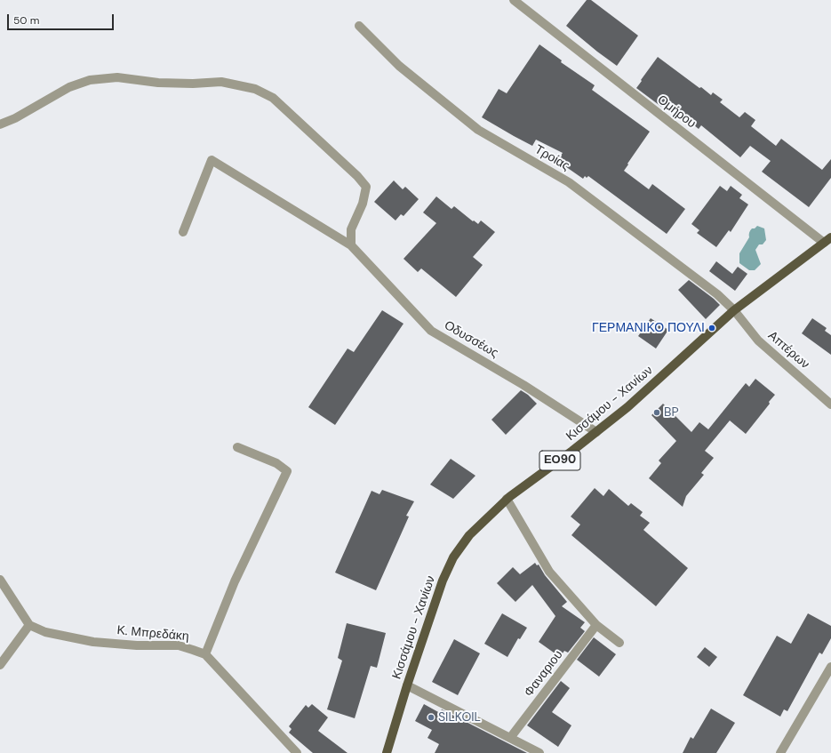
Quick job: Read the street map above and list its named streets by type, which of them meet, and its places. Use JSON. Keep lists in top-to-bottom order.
{
  "streets": {
    "main road": ["Κισσάμου - Χανίων", "ΕΟ90"],
    "street": [
      "Ομήρου",
      "Τροίας",
      "Οδυσσέως",
      "Απτέρων",
      "Κ. Μπρεδάκη",
      "Φαναριου"
    ]
  },
  "crossings": [
    ["Ομήρου", "Κισσάμου - Χανίων"],
    ["Τροίας", "Απτέρων"],
    ["Τροίας", "Κισσάμου - Χανίων"],
    ["Οδυσσέως", "Κισσάμου - Χανίων"],
    ["Απτέρων", "Κισσάμου - Χανίων"]
  ],
  "places": ["ΓΕΡΜΑΝΙΚΟ ΠΟΥΛΙ", "BP", "SILKOIL"],
  "scale_bar": "50 m"
}
